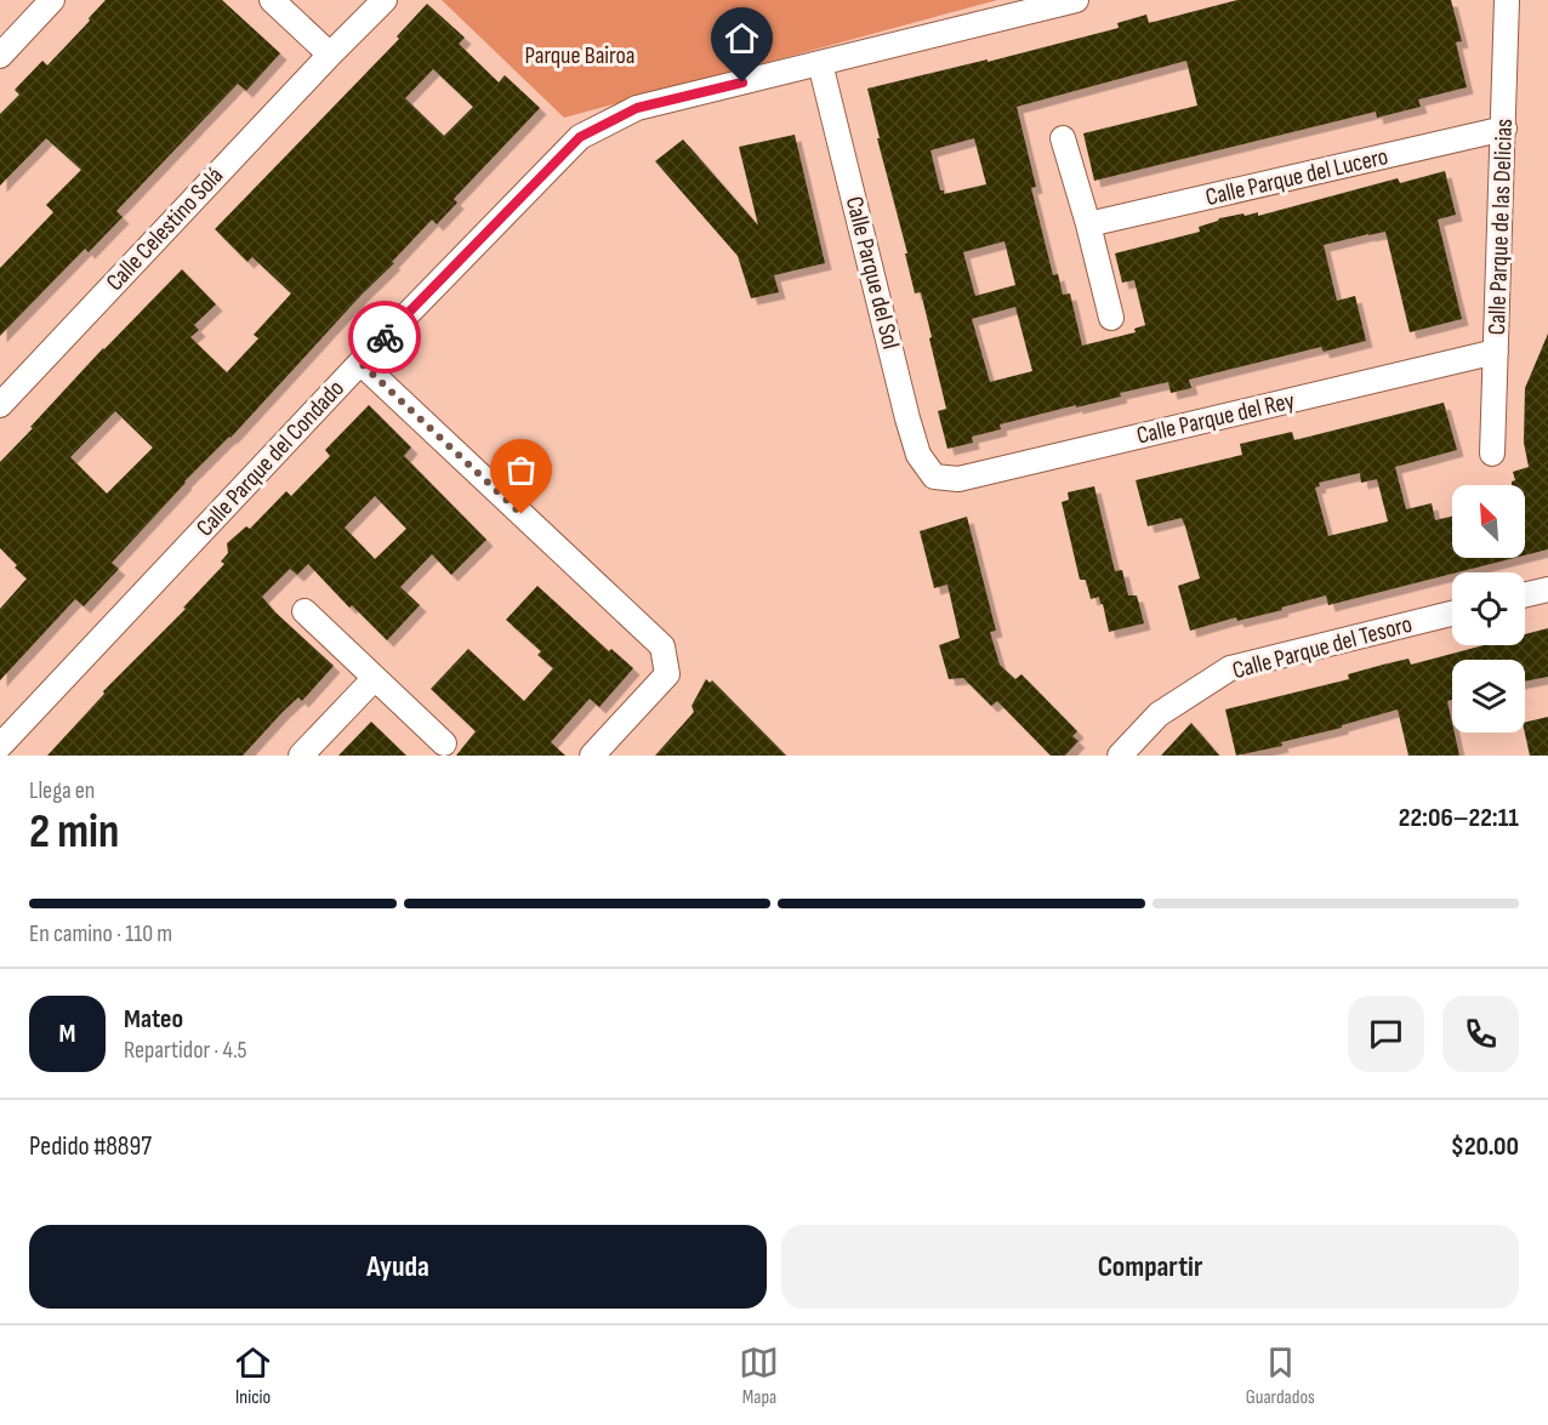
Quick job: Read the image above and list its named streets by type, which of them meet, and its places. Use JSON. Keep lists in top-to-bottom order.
{
  "streets": {
    "street": [
      "Calle Parque del Lucero",
      "Calle Parque de las Delicias",
      "Calle Celestino Solá",
      "Calle Parque del Sol",
      "Calle Parque del Rey",
      "Calle Parque del Condado",
      "Calle Parque del Tesoro"
    ]
  },
  "crossings": [
    ["Calle Parque del Lucero", "Calle Parque de las Delicias"],
    ["Calle Parque de las Delicias", "Calle Parque del Rey"],
    ["Calle Parque del Sol", "Calle Parque del Rey"],
    ["Calle Parque del Sol", "Calle Parque del Condado"]
  ],
  "parks": ["Parque Bairoa"],
  "north": "top left",
  "page": {
    "heading": ["2 min", "Llega en", "22:06–22:11"],
    "panel": [
      "Mateo",
      "Repartidor · 4.5",
      "Pedido #8897",
      "$20.00"
    ],
    "bar": "En camino · 110 m",
    "round": "M",
    "buttons": ["Ayuda", "Compartir"],
    "tabs": ["Inicio", "Mapa", "Guardados"]
  }
}
